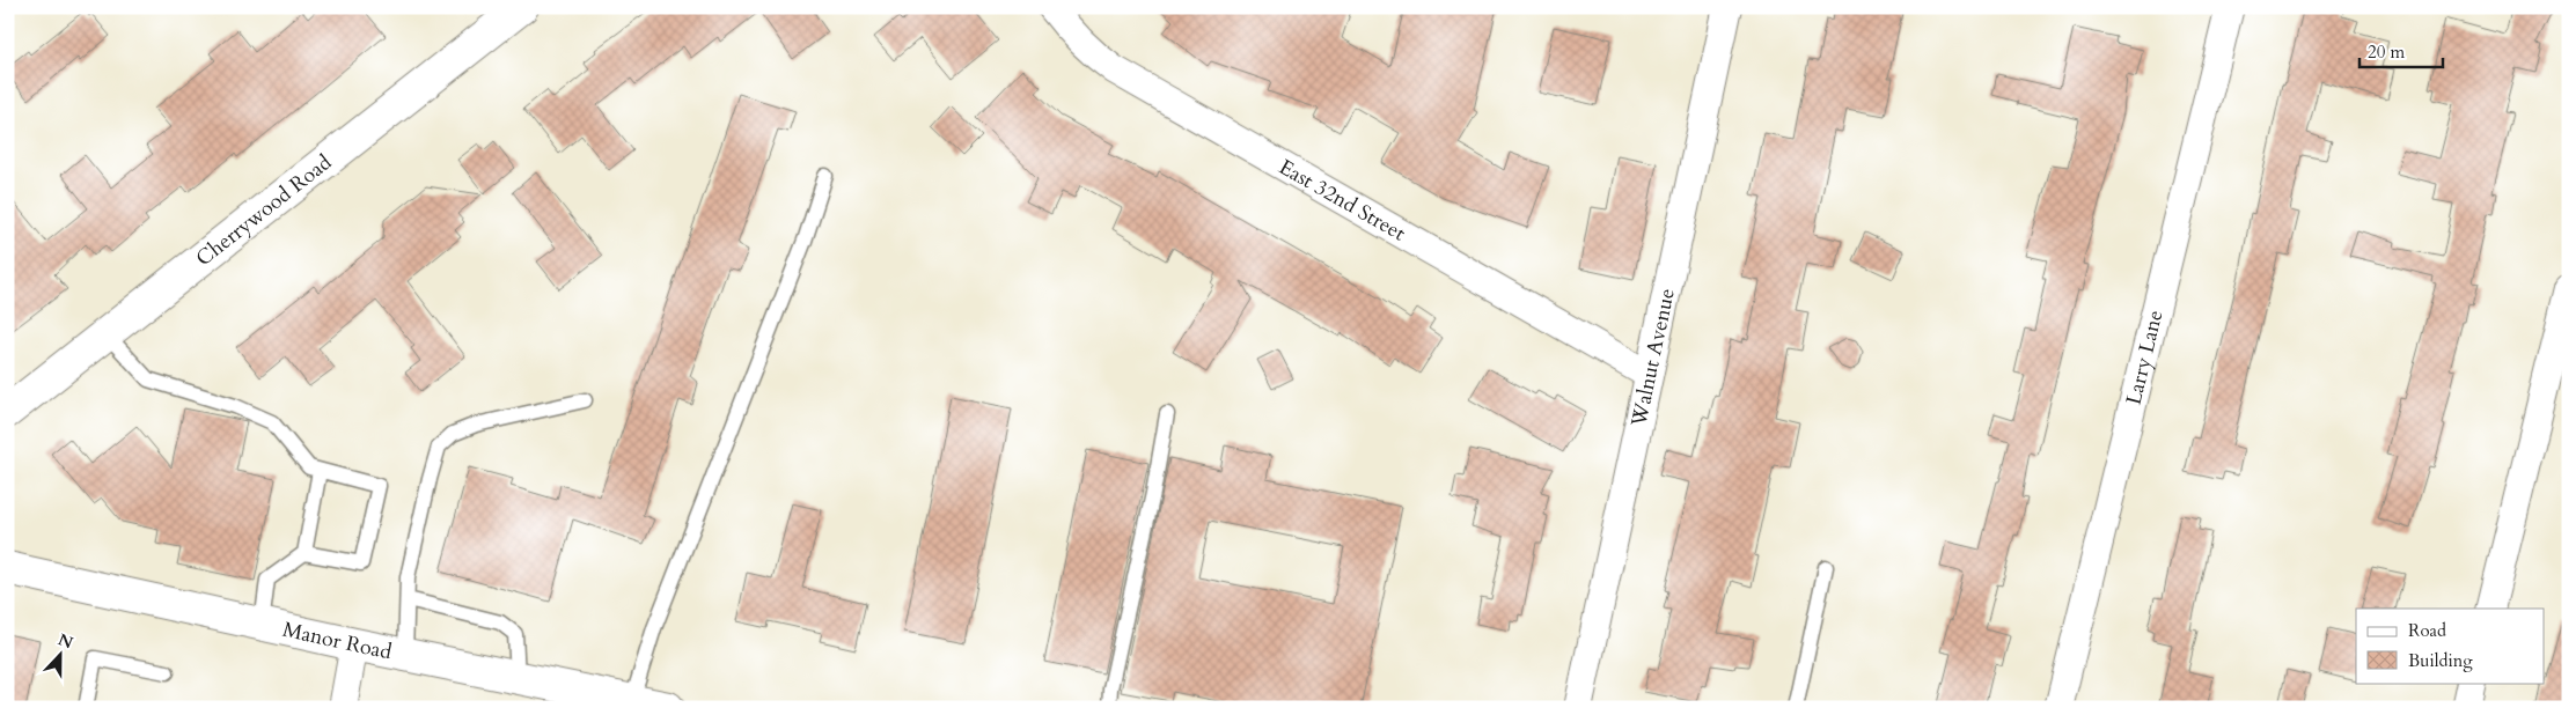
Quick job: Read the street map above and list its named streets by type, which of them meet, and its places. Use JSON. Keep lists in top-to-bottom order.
{
  "streets": {
    "main road": ["Cherrywood Road", "Manor Road"],
    "street": ["East 32nd Street", "Walnut Avenue", "Larry Lane"]
  },
  "crossings": [
    ["East 32nd Street", "Walnut Avenue"]
  ],
  "legend": ["Road", "Building"],
  "scale_bar": "20 m",
  "north": "top"
}
